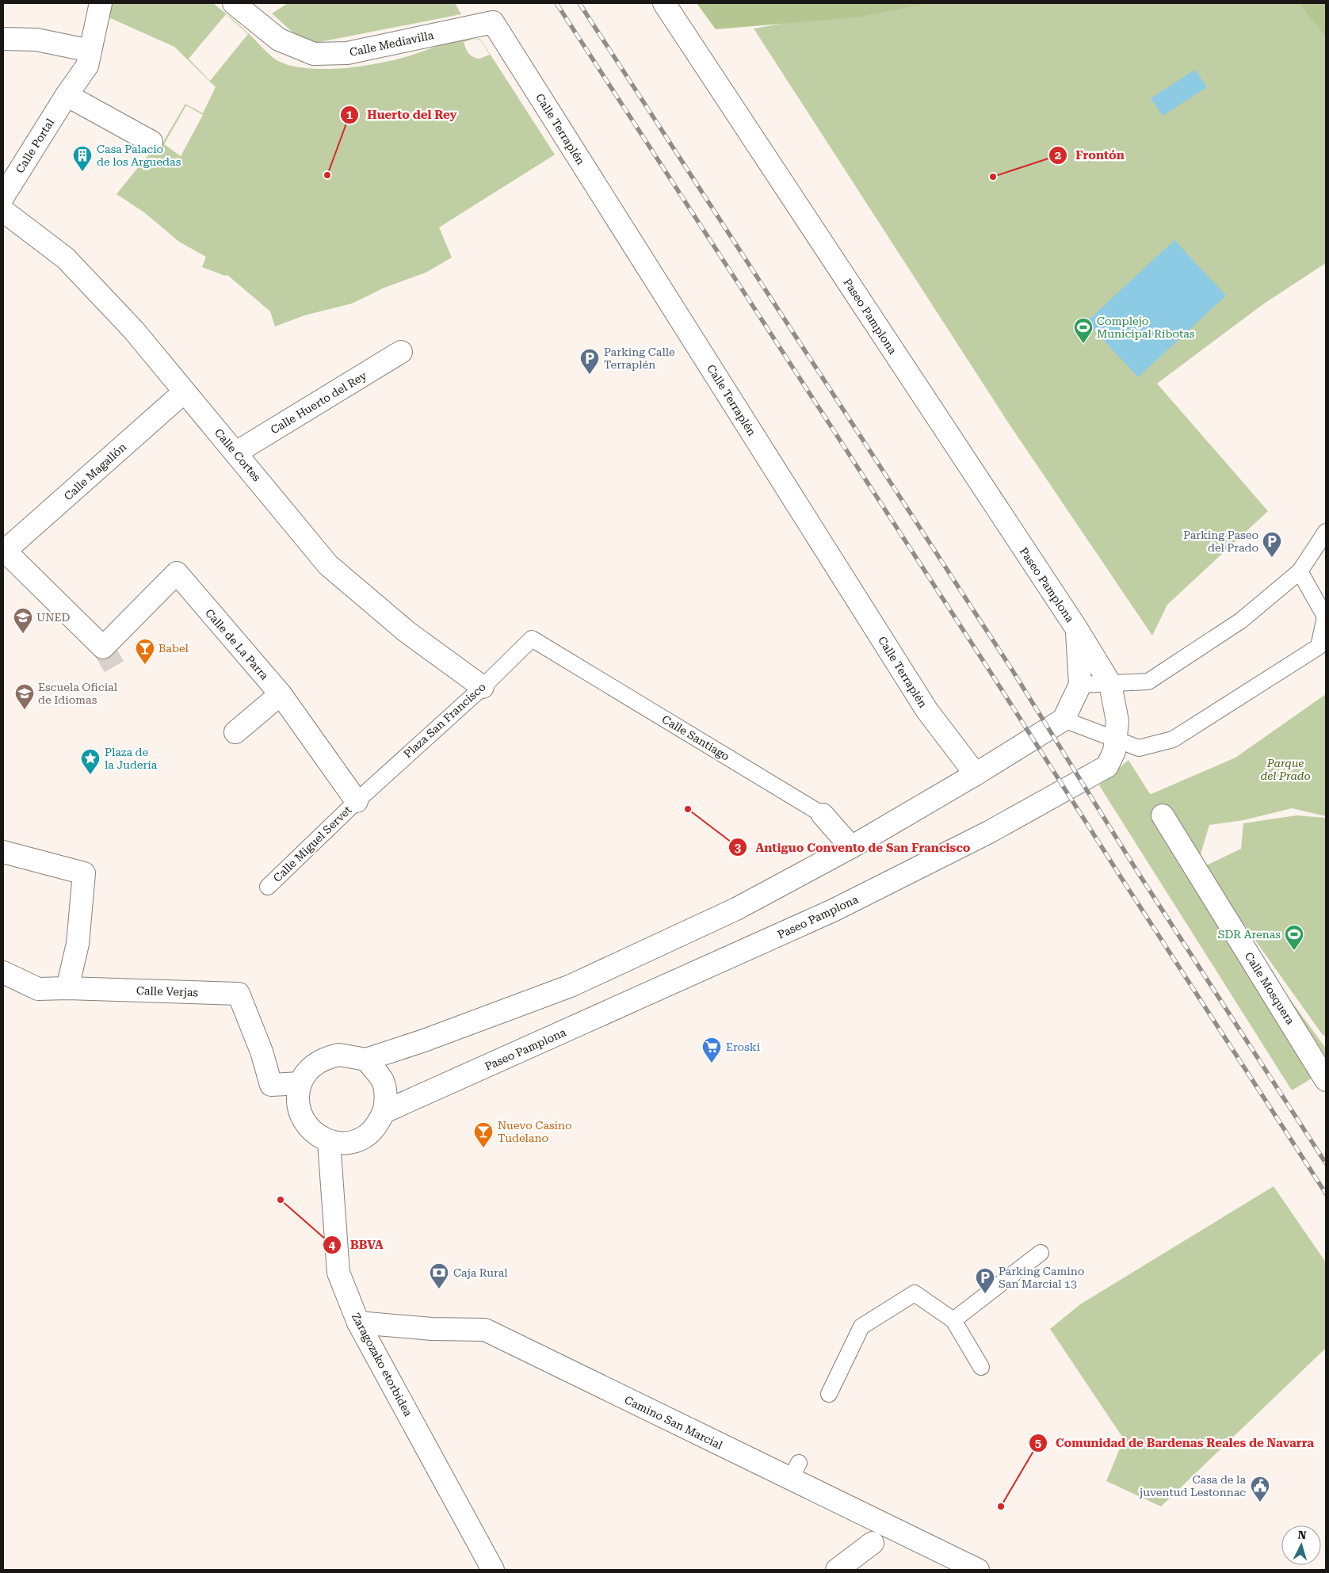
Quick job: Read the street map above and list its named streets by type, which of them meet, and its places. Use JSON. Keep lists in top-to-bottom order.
{
  "streets": {
    "street": [
      "Calle Mediavilla",
      "Calle Terraplén",
      "Calle Portal",
      "Paseo Pamplona",
      "Calle Huerto del Rey",
      "Calle Cortes",
      "Calle Magallón",
      "Calle de La Parra",
      "Calle Santiago",
      "Calle Mosquera",
      "Calle Verjas",
      "Zaragozako etorbidea",
      "Camino San Marcial"
    ],
    "lane": ["Plaza San Francisco", "Calle Miguel Servet"]
  },
  "crossings": [
    ["Calle Mediavilla", "Calle Terraplén"],
    ["Paseo Pamplona", "Calle Verjas"],
    ["Paseo Pamplona", "Zaragozako etorbidea"],
    ["Calle Huerto del Rey", "Calle Cortes"],
    ["Calle Cortes", "Calle Magallón"],
    ["Calle Cortes", "Plaza San Francisco"],
    ["Calle Magallón", "Calle de La Parra"],
    ["Calle de La Parra", "Plaza San Francisco"],
    ["Calle de La Parra", "Calle Miguel Servet"],
    ["Plaza San Francisco", "Calle Santiago"],
    ["Plaza San Francisco", "Calle Miguel Servet"],
    ["Calle Verjas", "Zaragozako etorbidea"],
    ["Zaragozako etorbidea", "Camino San Marcial"]
  ],
  "parks": ["Parque del Prado"],
  "places": {
    "building": ["Casa Palacio de los Arguedas"],
    "other": [
      "Huerto del Rey",
      "Frontón",
      "Antiguo Convento de San Francisco",
      "BBVA",
      "Comunidad de Bardenas Reales de Navarra"
    ],
    "sports": ["Complejo Municipal Ribotas", "SDR Arenas"],
    "parking": ["Parking Calle Terraplén", "Parking Paseo del Prado", "Parking Camino San Marcial 13"],
    "school or university": ["UNED", "Escuela Oficial de Idiomas"],
    "bar": ["Babel", "Nuevo Casino Tudelano"],
    "place": ["Plaza de la Judería"],
    "supermarket": ["Eroski"],
    "bank": ["Caja Rural"],
    "public building": ["Casa de la juventud Lestonnac"]
  },
  "north": "top"
}
